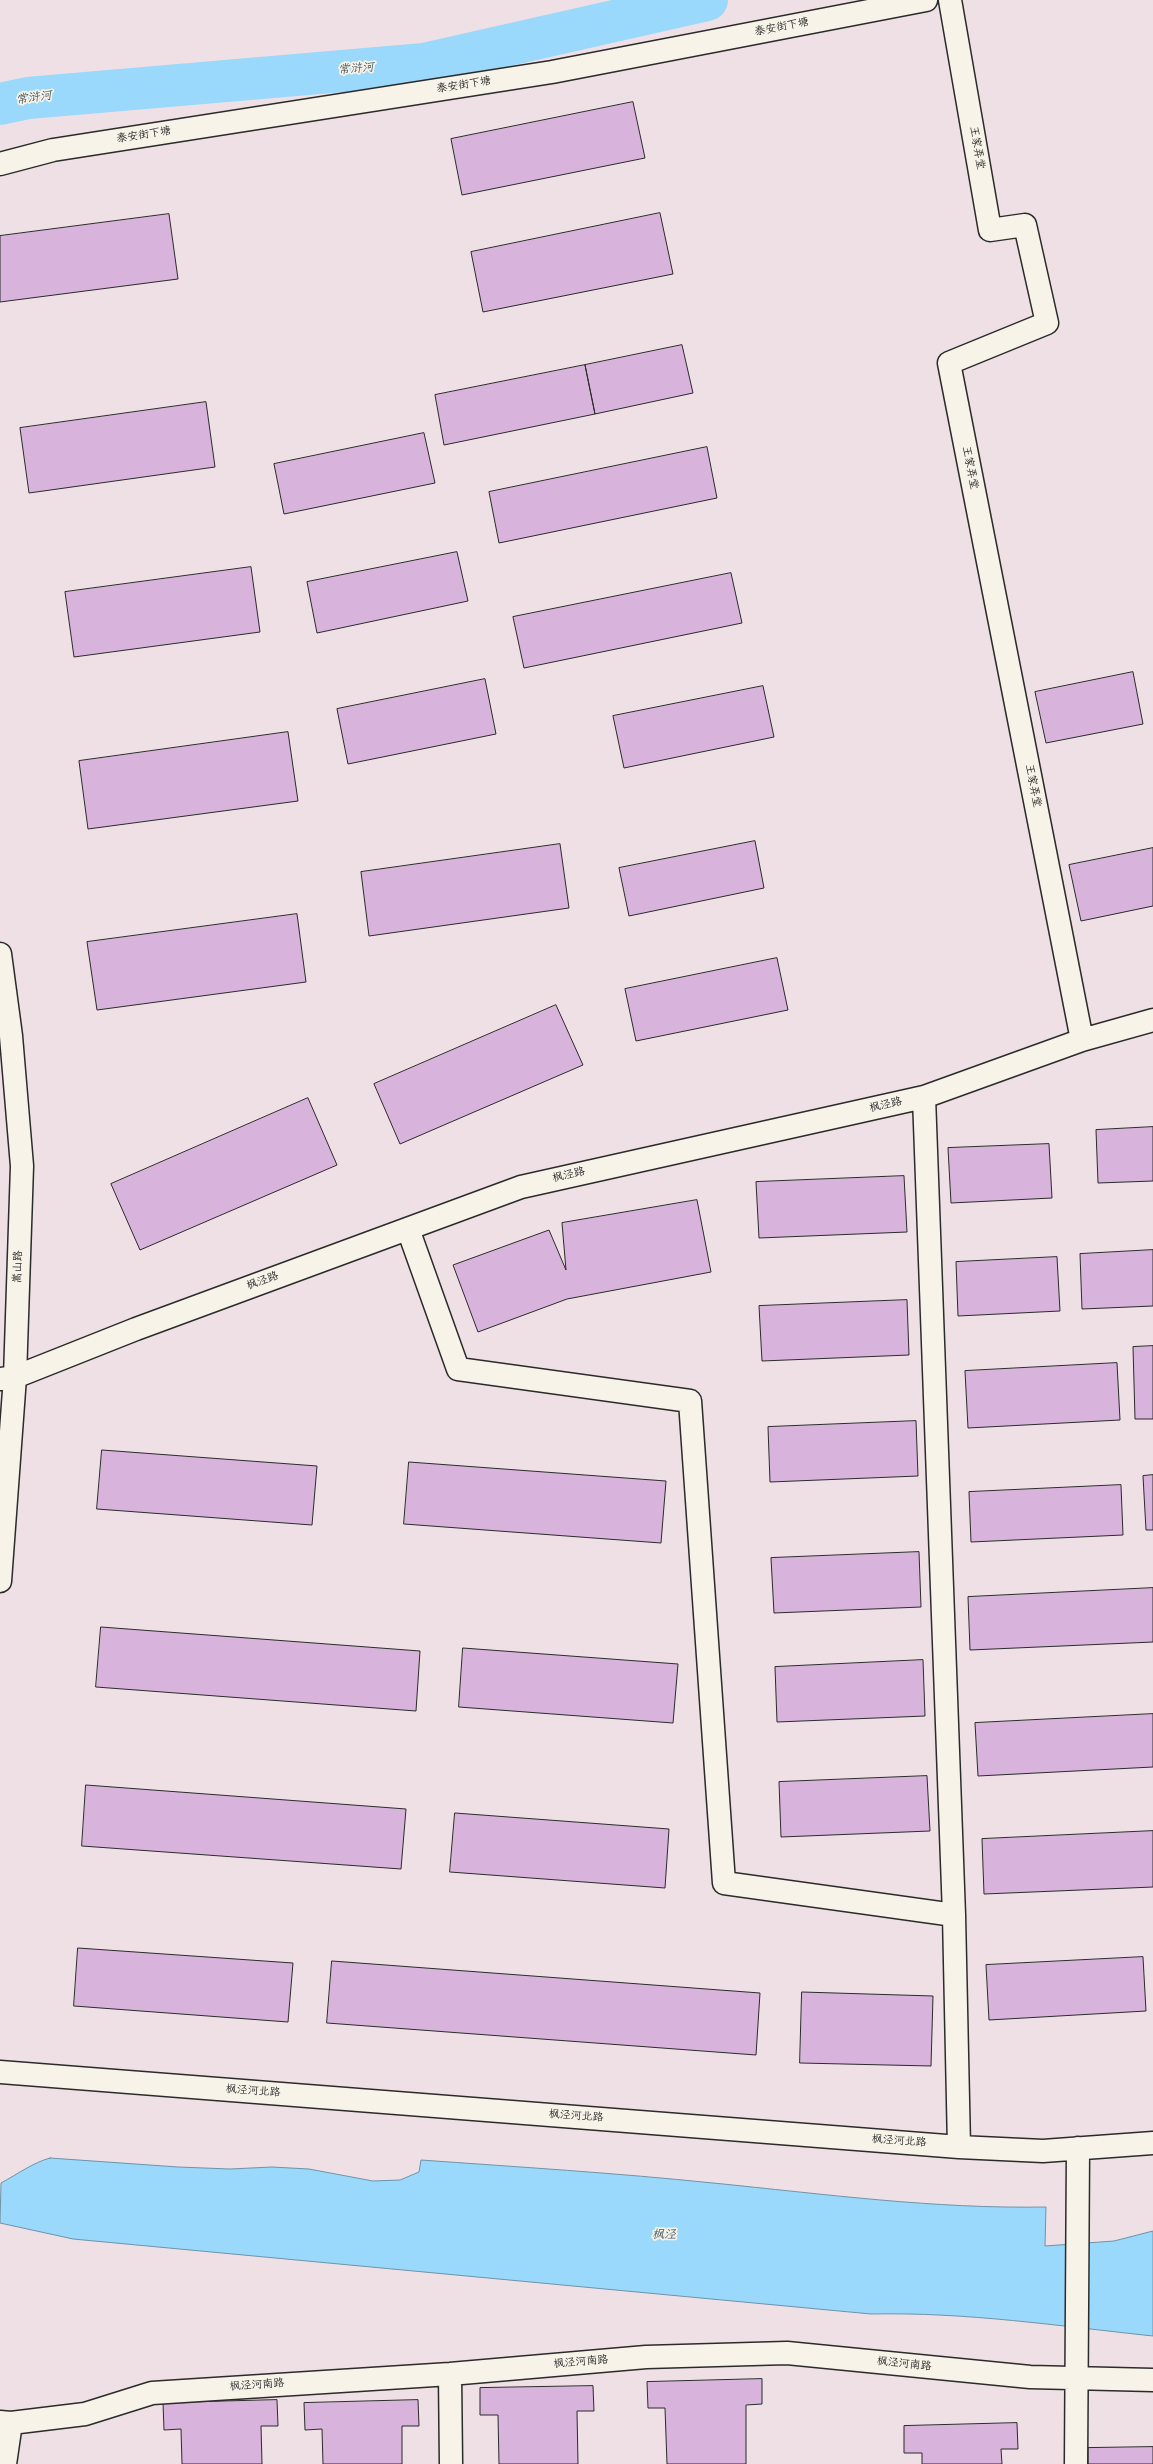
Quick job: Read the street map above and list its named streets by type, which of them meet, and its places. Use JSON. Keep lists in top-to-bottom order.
{
  "streets": {
    "street": [
      "泰安街下塘",
      "王家弄堂",
      "枫泾路",
      "嵩山路",
      "枫泾河北路",
      "枫泾河南路"
    ]
  },
  "crossings": [
    ["王家弄堂", "枫泾路"],
    ["枫泾路", "嵩山路"]
  ],
  "water": ["常浒河", "枫泾"]
}
